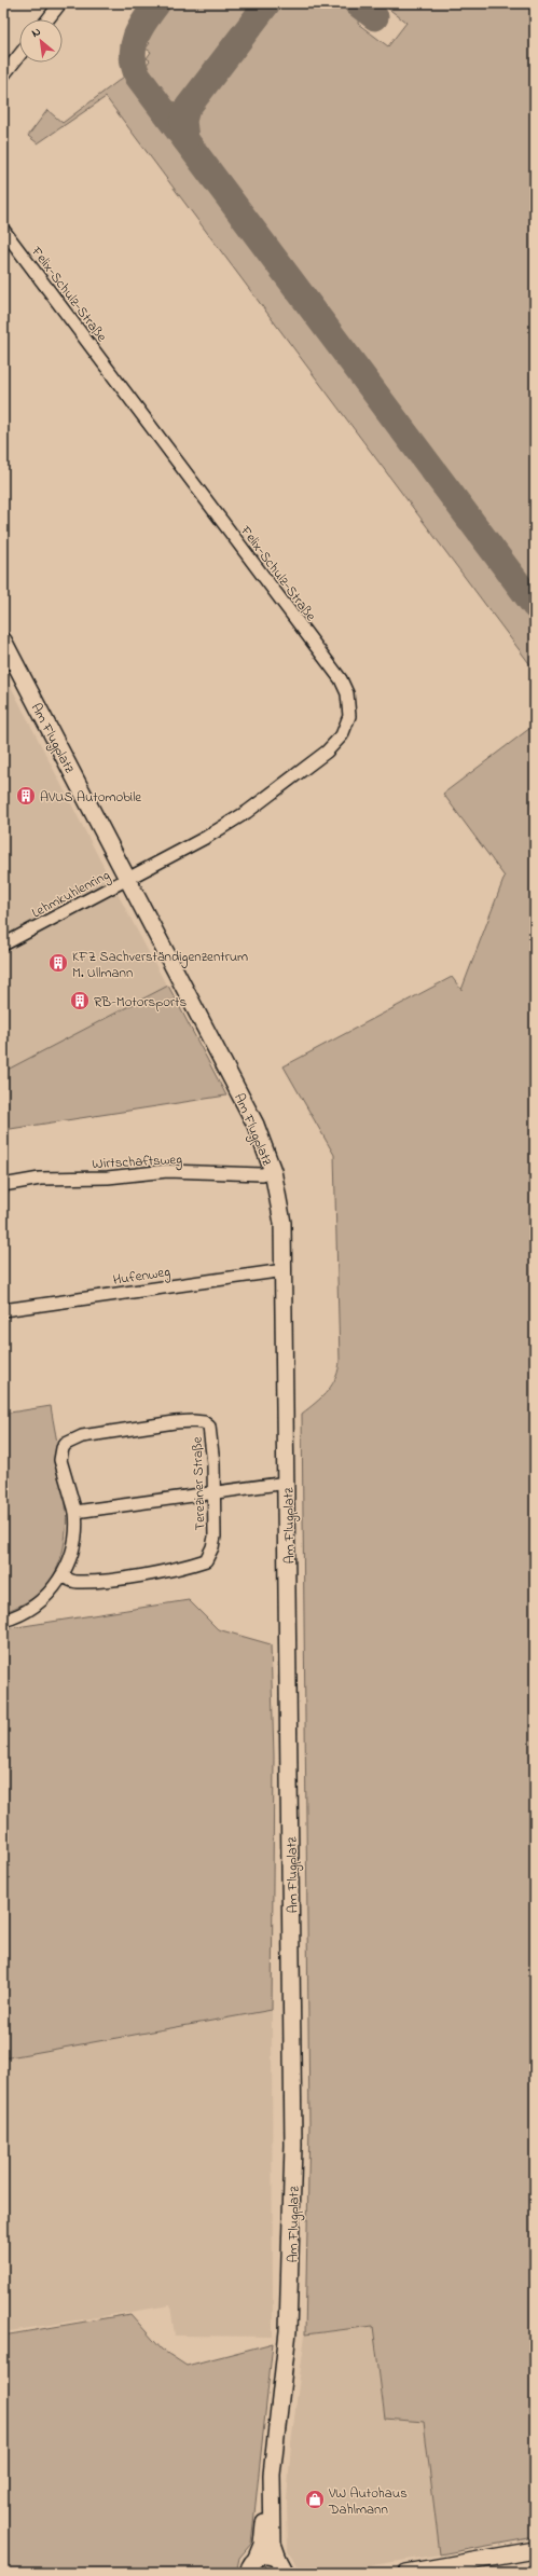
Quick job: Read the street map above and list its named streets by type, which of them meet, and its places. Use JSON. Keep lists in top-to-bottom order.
{
  "streets": {
    "street": [
      "Felix-Schulz-Straße",
      "Am Flugplatz",
      "Lehmkuhlenring",
      "Wirtschaftsweg",
      "Hufenweg",
      "Tereziner Straße"
    ]
  },
  "crossings": [
    ["Felix-Schulz-Straße", "Am Flugplatz"],
    ["Felix-Schulz-Straße", "Lehmkuhlenring"],
    ["Am Flugplatz", "Lehmkuhlenring"],
    ["Am Flugplatz", "Wirtschaftsweg"],
    ["Am Flugplatz", "Hufenweg"]
  ],
  "places": {
    "building": ["AVUS Automobile", "KFZ Sachverständigenzentrum M. Ullmann", "RB-Motorsports"],
    "shop": ["VW Autohaus Dahlmann"]
  },
  "north": "top left"
}
